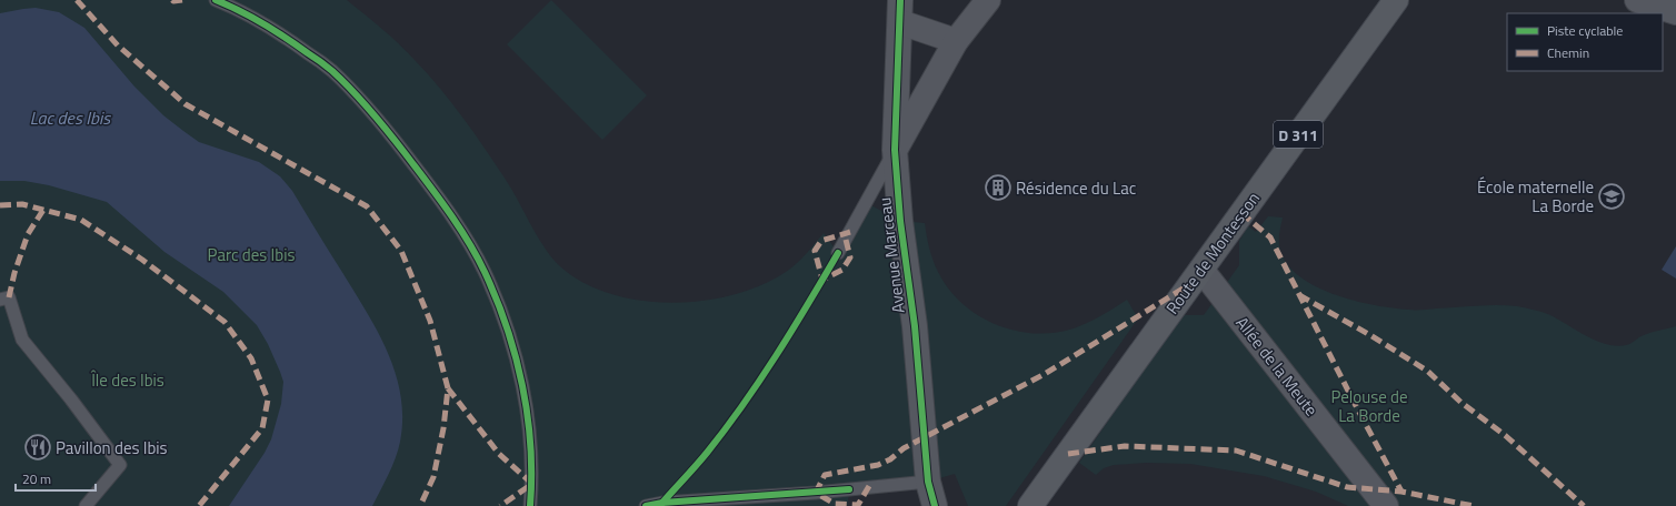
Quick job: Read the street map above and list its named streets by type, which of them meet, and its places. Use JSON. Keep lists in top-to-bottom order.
{
  "streets": {
    "main road": ["D 311", "Route de Montesson"],
    "street": ["Avenue Marceau", "Allée de la Meute"]
  },
  "crossings": [
    ["Route de Montesson", "Allée de la Meute"]
  ],
  "water": ["Lac des Ibis"],
  "parks": ["Parc des Ibis", "Île des Ibis", "Pelouse de La Borde"],
  "places": {
    "building": ["Résidence du Lac"],
    "school or university": ["École maternelle La Borde"],
    "restaurant": ["Pavillon des Ibis"]
  },
  "legend": ["Piste cyclable", "Chemin"],
  "scale_bar": "20 m"
}
